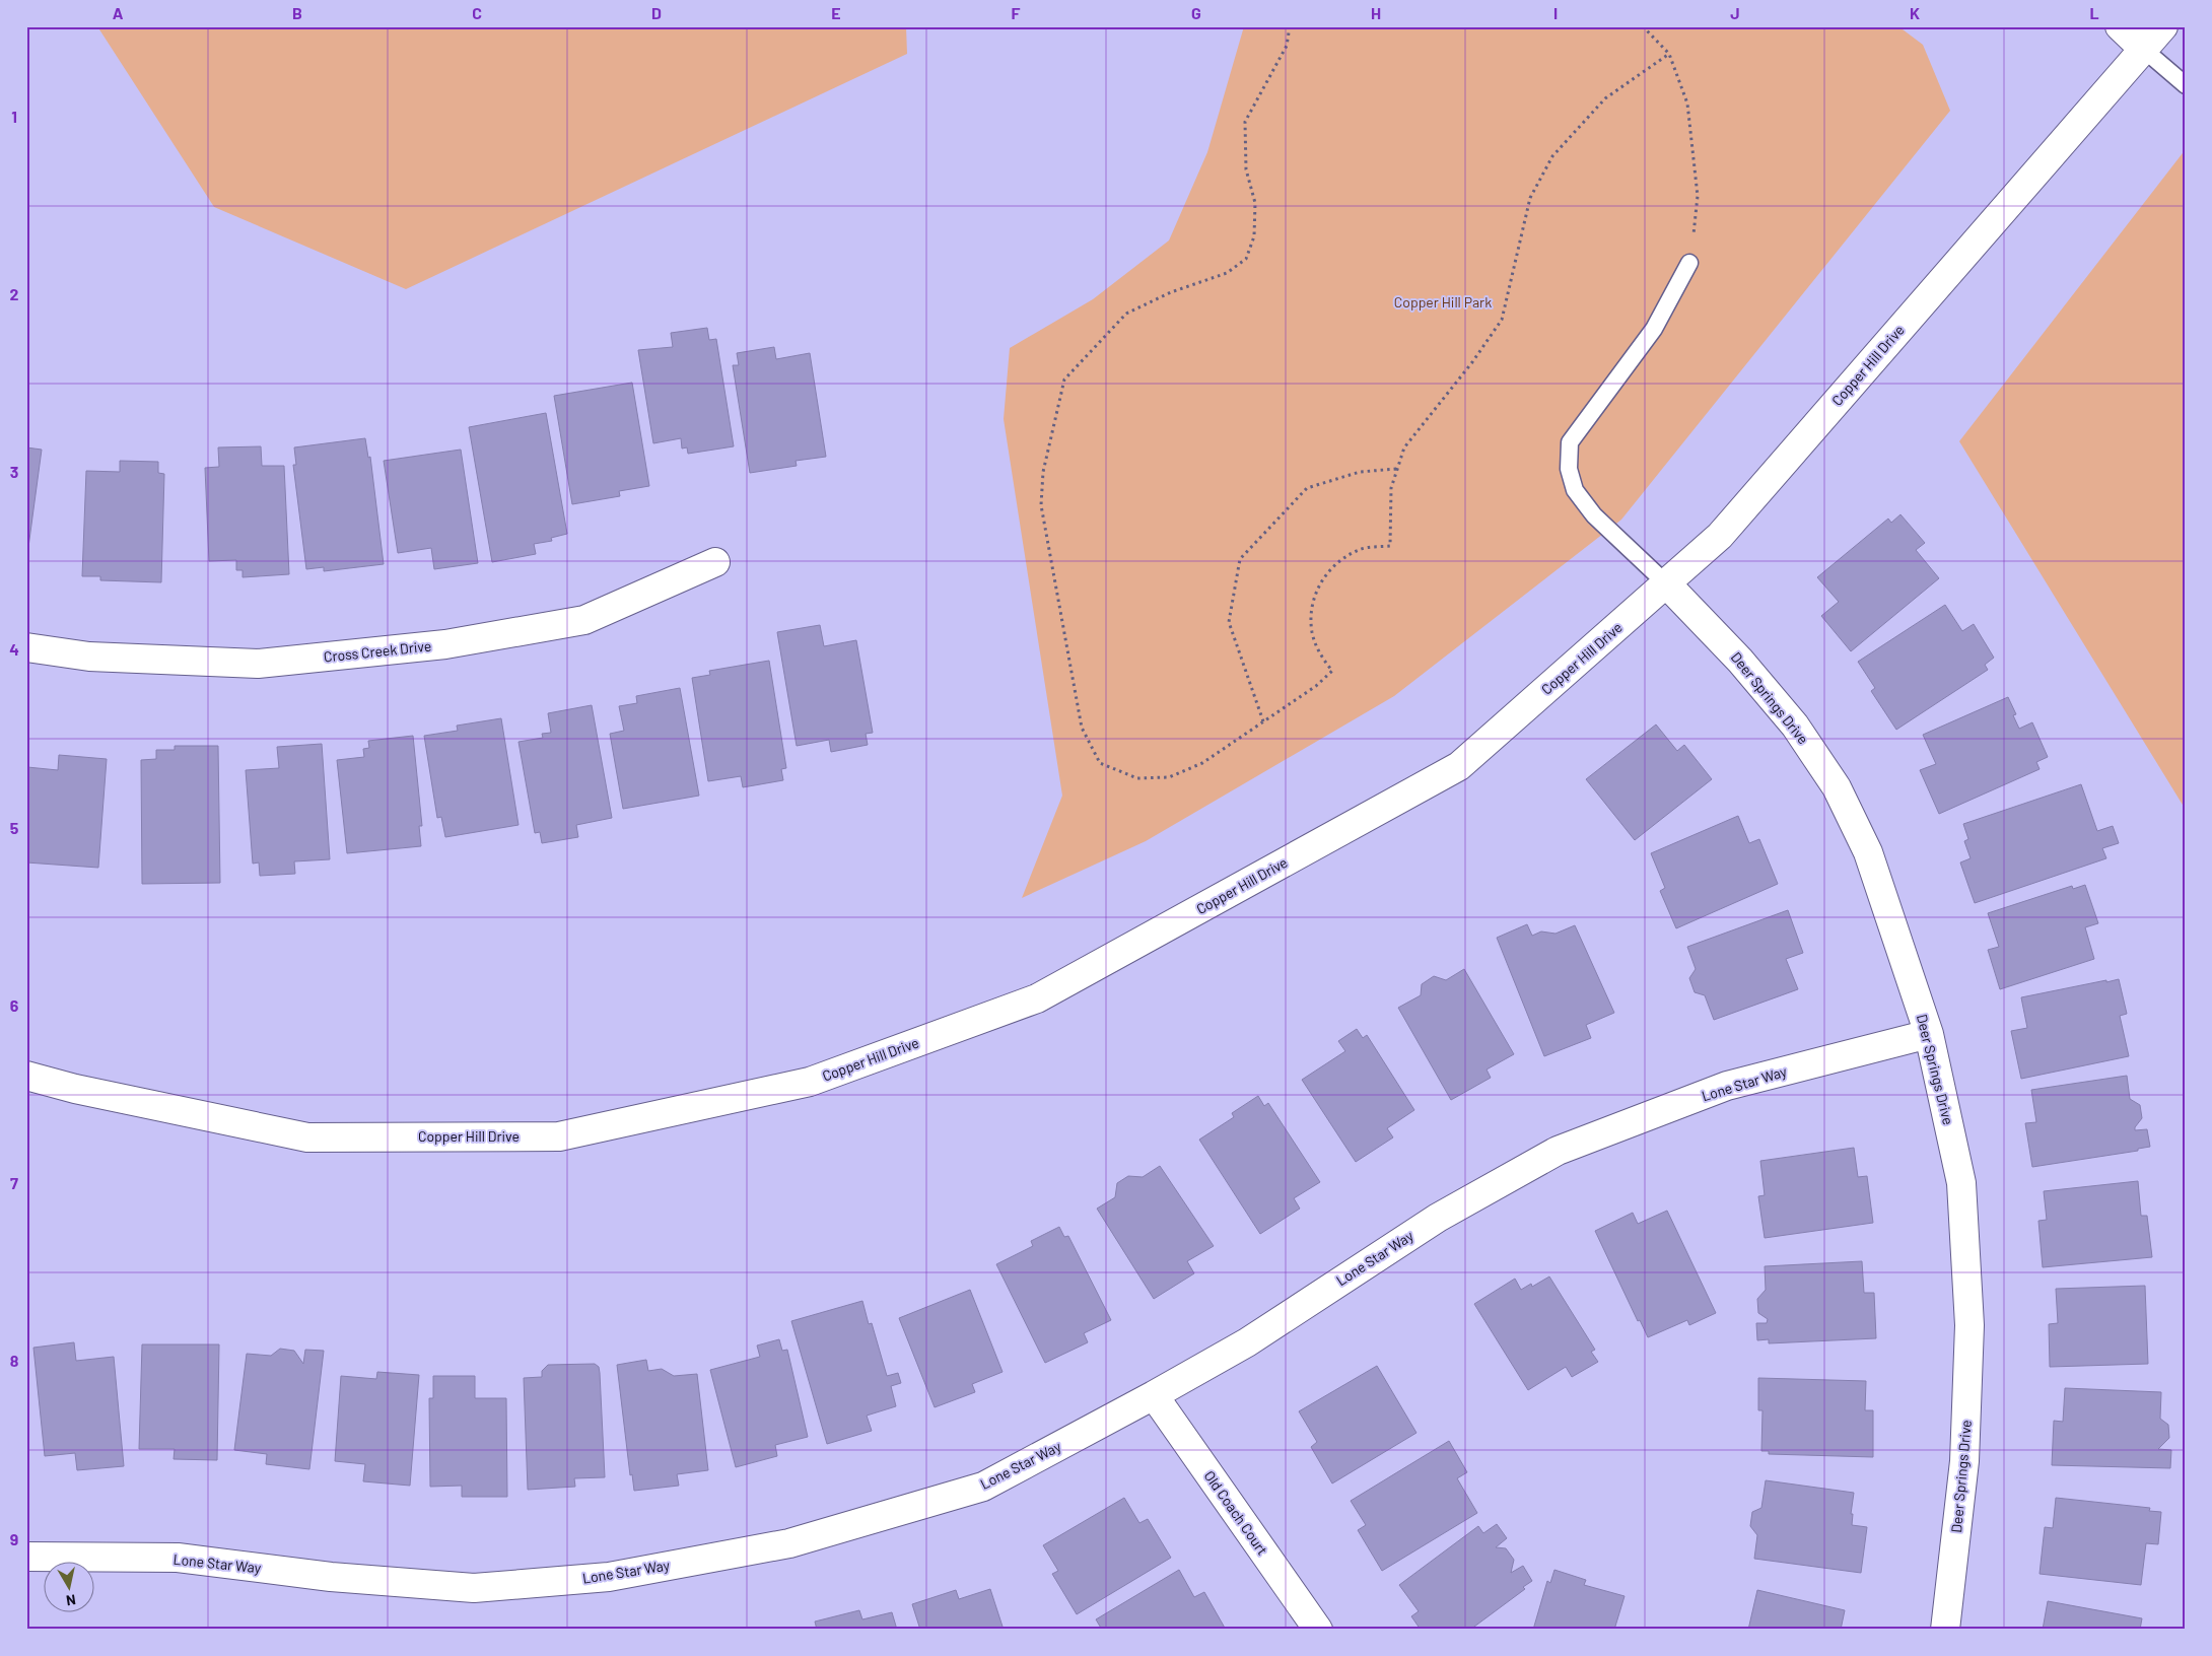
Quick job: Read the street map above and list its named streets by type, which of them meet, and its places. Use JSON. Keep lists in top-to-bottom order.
{
  "streets": {
    "street": [
      "Copper Hill Drive",
      "Cross Creek Drive",
      "Deer Springs Drive",
      "Lone Star Way",
      "Old Coach Court"
    ]
  },
  "crossings": [
    ["Copper Hill Drive", "Deer Springs Drive"],
    ["Deer Springs Drive", "Lone Star Way"],
    ["Lone Star Way", "Old Coach Court"]
  ],
  "parks": ["Copper Hill Park"],
  "north": "bottom",
  "grid": {
    "columns": [
      "A",
      "B",
      "C",
      "D",
      "E",
      "F",
      "G",
      "H",
      "I",
      "J",
      "K",
      "L"
    ],
    "rows": [
      "1",
      "2",
      "3",
      "4",
      "5",
      "6",
      "7",
      "8",
      "9"
    ]
  }
}
